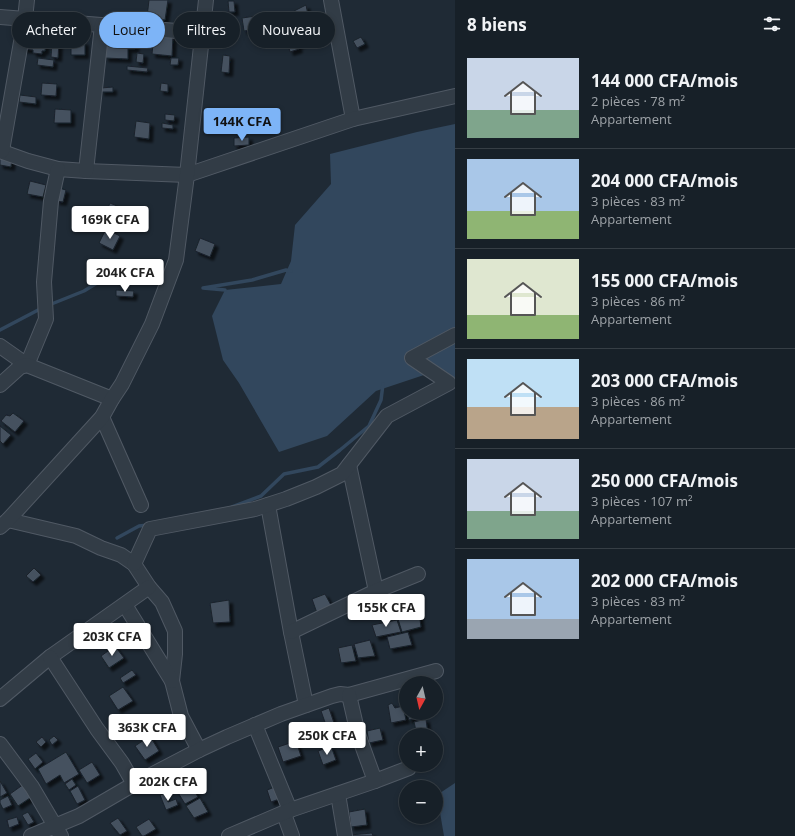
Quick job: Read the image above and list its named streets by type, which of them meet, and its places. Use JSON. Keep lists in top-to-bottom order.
{
  "north": "bottom",
  "page": {
    "heading": "8 biens",
    "chip": [
      "Acheter",
      "Louer",
      "Filtres",
      "Nouveau"
    ],
    "list": [
      {
        "name": "144 000 CFA/mois",
        "note": "2 pièces · 78 m² · Appartement"
      },
      {
        "name": "204 000 CFA/mois",
        "note": "3 pièces · 83 m² · Appartement"
      },
      {
        "name": "155 000 CFA/mois",
        "note": "3 pièces · 86 m² · Appartement"
      },
      {
        "name": "203 000 CFA/mois",
        "note": "3 pièces · 86 m² · Appartement"
      },
      {
        "name": "250 000 CFA/mois",
        "note": "3 pièces · 107 m² · Appartement"
      },
      {
        "name": "202 000 CFA/mois",
        "note": "3 pièces · 83 m² · Appartement"
      }
    ],
    "price": [
      "144K CFA",
      "169K CFA",
      "204K CFA",
      "155K CFA",
      "203K CFA",
      "363K CFA",
      "250K CFA",
      "202K CFA"
    ],
    "map_buttons": ["+", "−"]
  }
}
